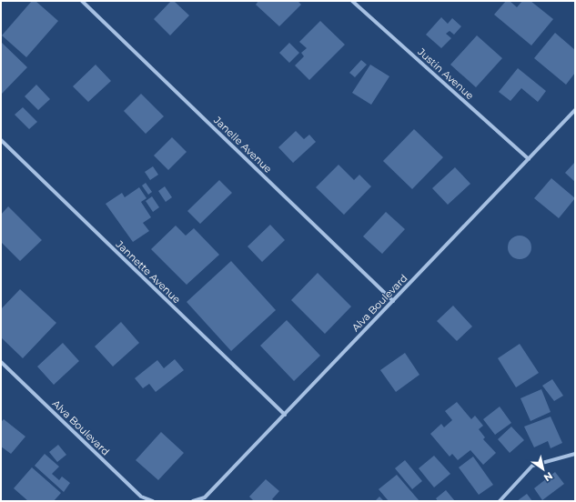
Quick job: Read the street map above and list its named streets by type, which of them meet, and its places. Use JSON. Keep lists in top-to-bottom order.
{
  "streets": {
    "street": [
      "Justin Avenue",
      "Janelle Avenue",
      "Jannette Avenue",
      "Alva Boulevard"
    ]
  },
  "crossings": [
    ["Justin Avenue", "Alva Boulevard"],
    ["Janelle Avenue", "Alva Boulevard"],
    ["Jannette Avenue", "Alva Boulevard"]
  ],
  "north": "bottom right"
}
